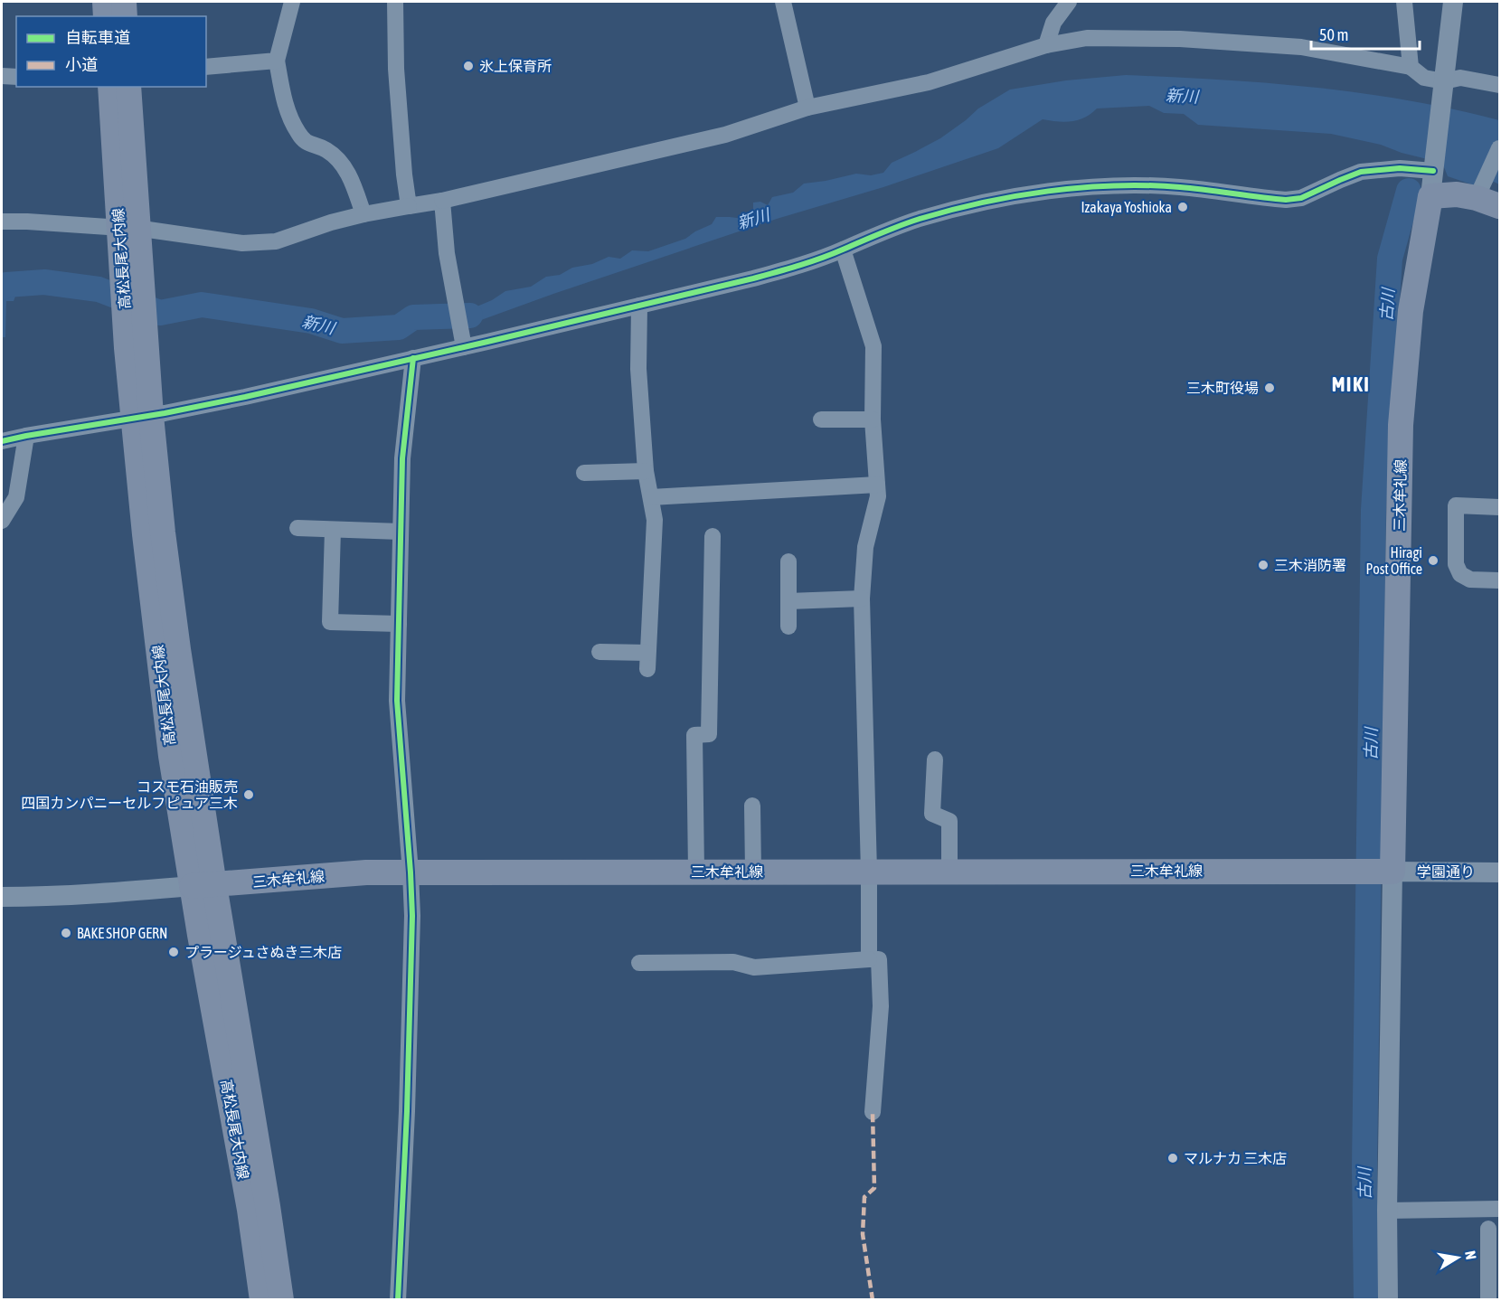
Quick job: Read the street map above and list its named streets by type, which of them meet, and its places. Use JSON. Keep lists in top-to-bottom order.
{
  "streets": {
    "main road": ["高松長尾大内線", "三木牟礼線"],
    "street": ["学園通り"]
  },
  "crossings": [
    ["高松長尾大内線", "三木牟礼線"],
    ["三木牟礼線", "学園通り"]
  ],
  "districts": ["MIKI"],
  "water": ["新川", "古川"],
  "places": [
    "氷上保育所",
    "Izakaya Yoshioka",
    "三木町役場",
    "Hiragi Post Office",
    "三木消防署",
    "コスモ石油販売 四国カンパニーセルフピュア三木",
    "BAKE SHOP GERN",
    "プラージュさぬき三木店",
    "マルナカ 三木店"
  ],
  "legend": ["自転車道", "小道"],
  "scale_bar": "50 m",
  "north": "right"
}
